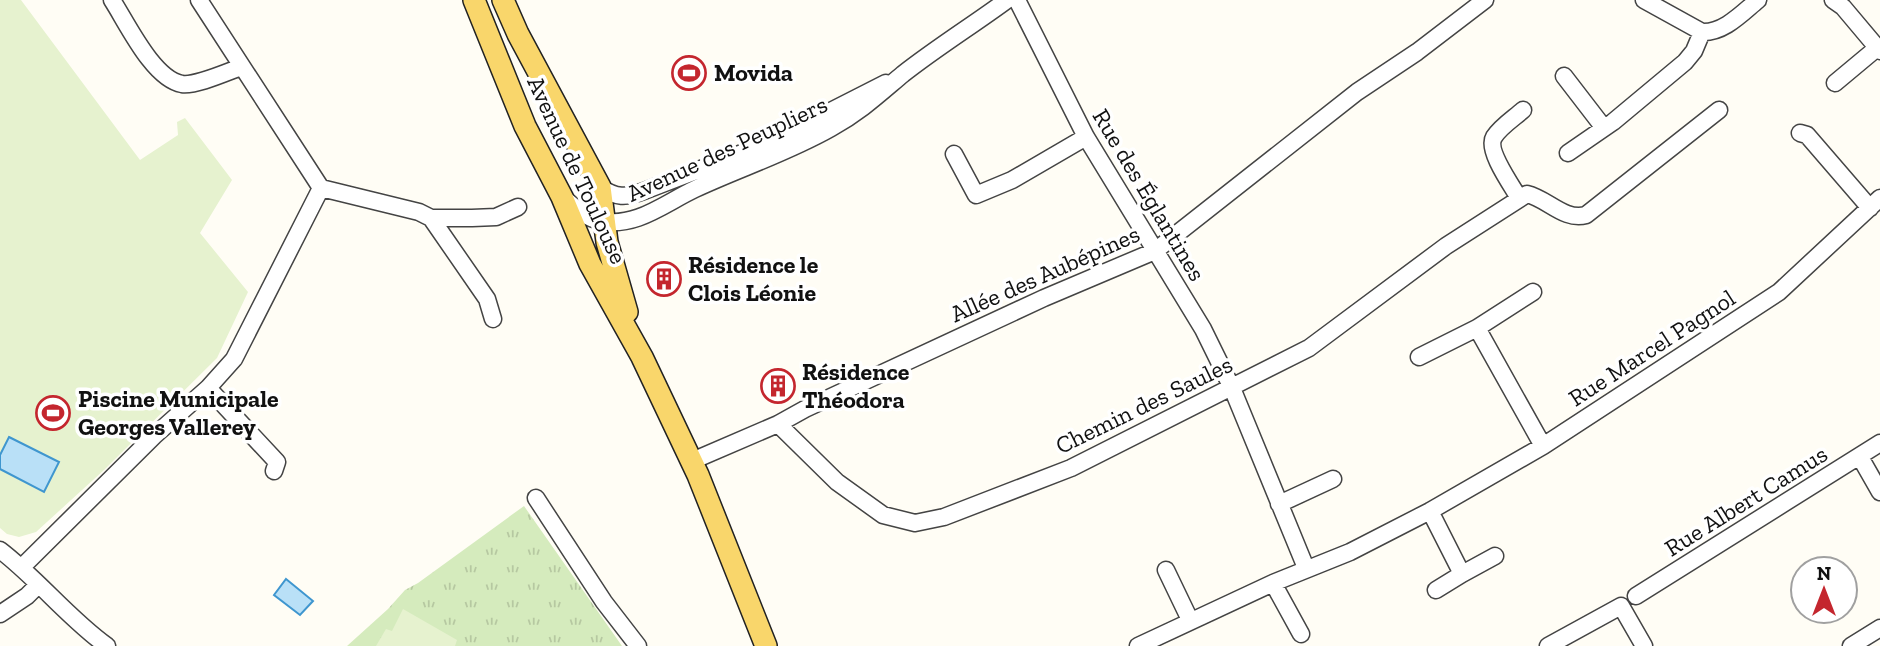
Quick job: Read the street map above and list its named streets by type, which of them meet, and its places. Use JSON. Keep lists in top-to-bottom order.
{
  "streets": {
    "main road": ["Avenue de Toulouse"],
    "street": [
      "Avenue des Peupliers",
      "Rue des Églantines",
      "Allée des Aubépines",
      "Rue Marcel Pagnol",
      "Chemin des Saules",
      "Rue Albert Camus"
    ]
  },
  "crossings": [
    ["Avenue des Peupliers", "Avenue de Toulouse"],
    ["Avenue de Toulouse", "Allée des Aubépines"],
    ["Rue des Églantines", "Allée des Aubépines"],
    ["Rue des Églantines", "Rue Marcel Pagnol"],
    ["Rue des Églantines", "Chemin des Saules"],
    ["Allée des Aubépines", "Chemin des Saules"]
  ],
  "places": {
    "sports": ["Movida", "Piscine Municipale Georges Vallerey"],
    "building": ["Résidence le Clois Léonie", "Résidence Théodora"]
  },
  "north": "top"
}
